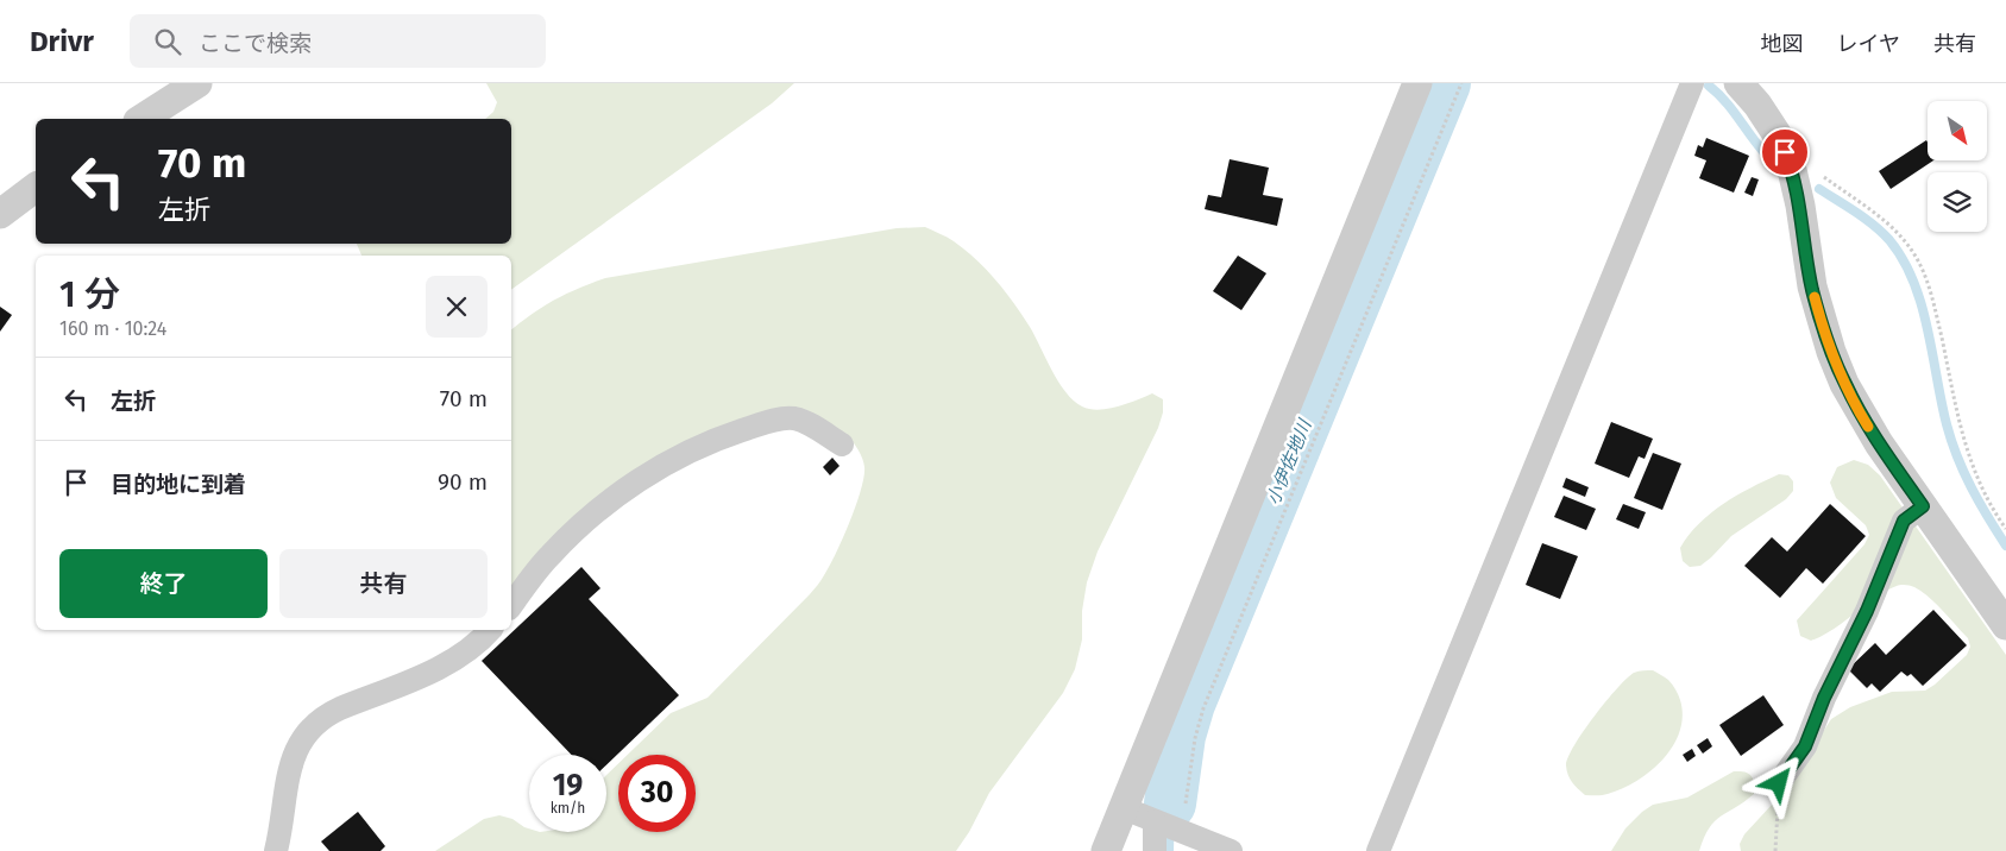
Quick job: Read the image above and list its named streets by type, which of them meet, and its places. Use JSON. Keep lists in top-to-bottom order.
{
  "water": ["小伊佐地川"],
  "north": "bottom right",
  "page": {
    "header": "Drivr",
    "search": "ここで検索",
    "nav": ["地図", "レイヤ", "共有"],
    "turn": ["70 m", "左折"],
    "heading": ["1 分", "160 m · 10:24"],
    "list": [
      {
        "name": "左折",
        "value": "70 m"
      },
      {
        "name": "目的地に到着",
        "value": "90 m"
      }
    ],
    "buttons": ["終了", "共有"],
    "speed": "19 km/h",
    "limit": "30"
  }
}
